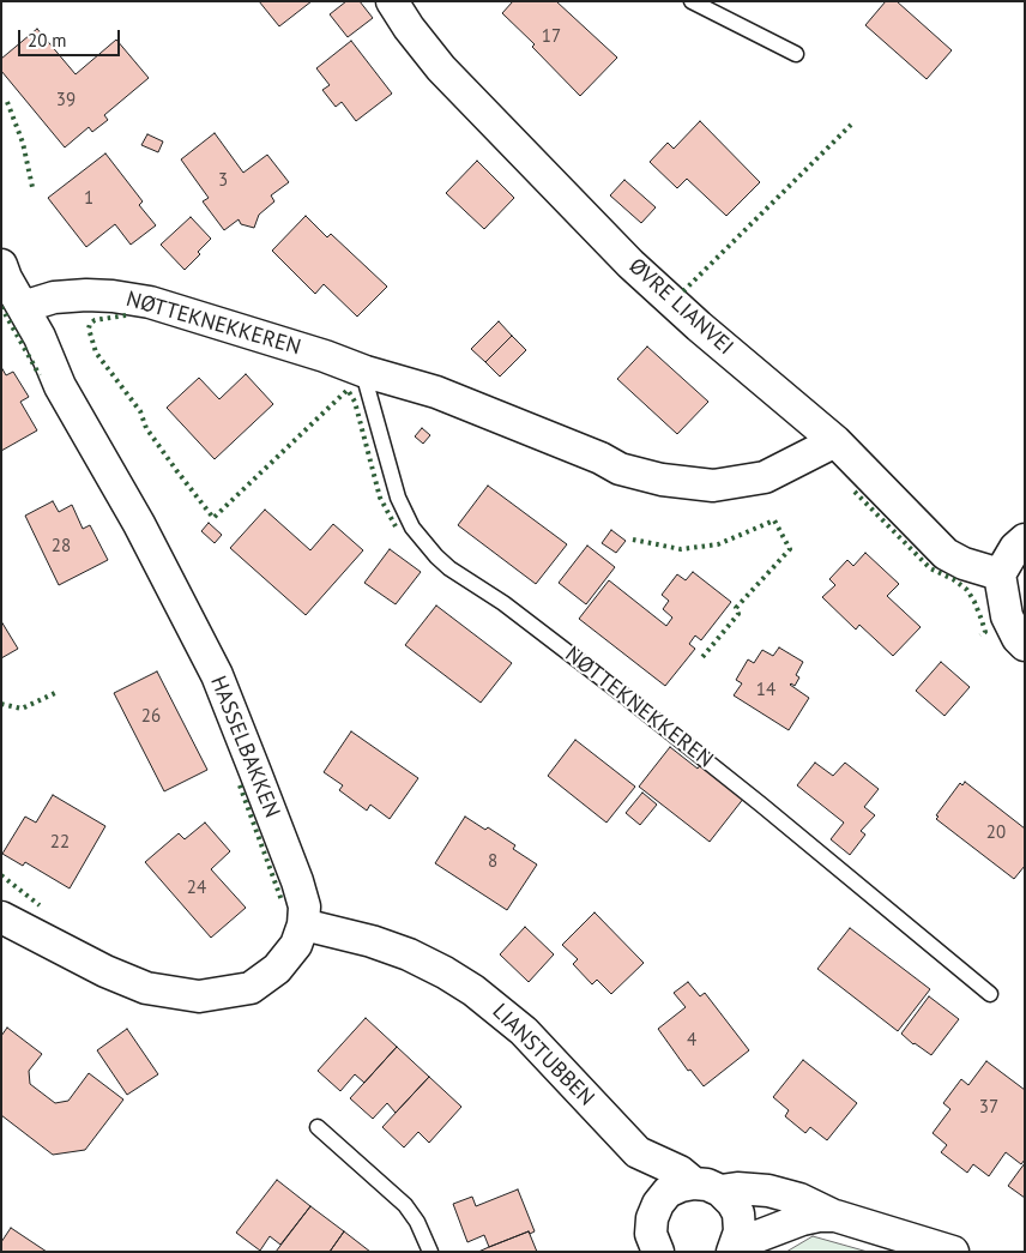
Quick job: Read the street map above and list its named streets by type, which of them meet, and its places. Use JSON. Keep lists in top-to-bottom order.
{
  "streets": {
    "street": [
      "ØVRE LIANVEI",
      "NØTTEKNEKKEREN",
      "HASSELBAKKEN",
      "LIANSTUBBEN"
    ]
  },
  "crossings": [
    ["ØVRE LIANVEI", "NØTTEKNEKKEREN"],
    ["NØTTEKNEKKEREN", "HASSELBAKKEN"],
    ["HASSELBAKKEN", "LIANSTUBBEN"]
  ],
  "house_numbers": [
    "17",
    "39",
    "3",
    "1",
    "28",
    "14",
    "26",
    "20",
    "22",
    "8",
    "24",
    "4",
    "37"
  ],
  "scale_bar": "20 m"
}
